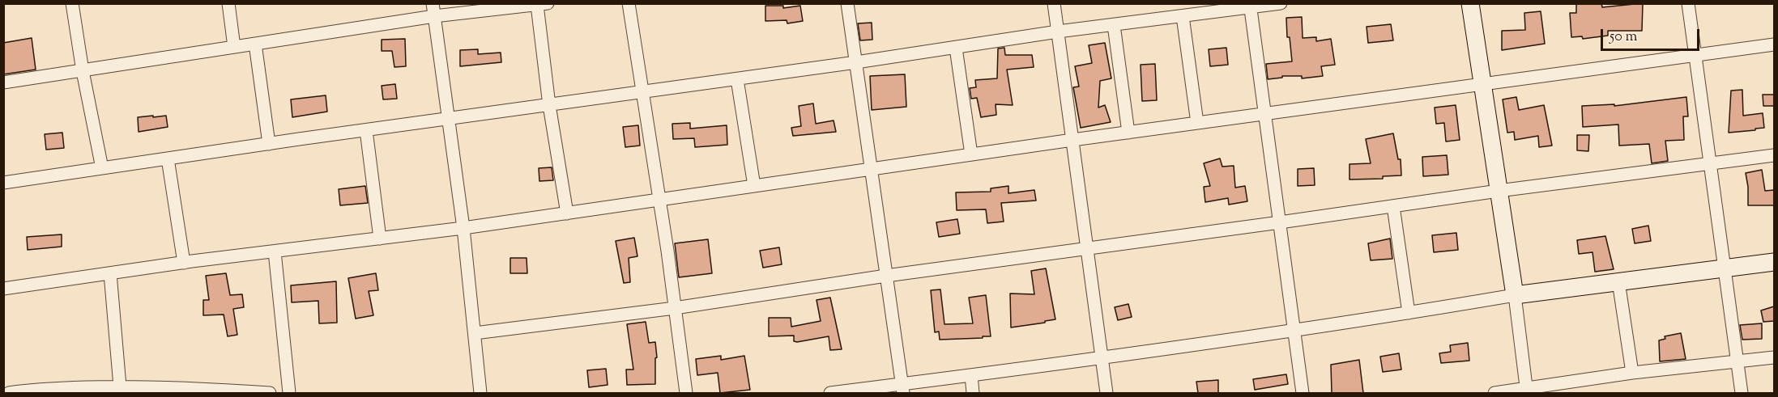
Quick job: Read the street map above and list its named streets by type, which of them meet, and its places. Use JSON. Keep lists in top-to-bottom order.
{
  "scale_bar": "50 m"
}
